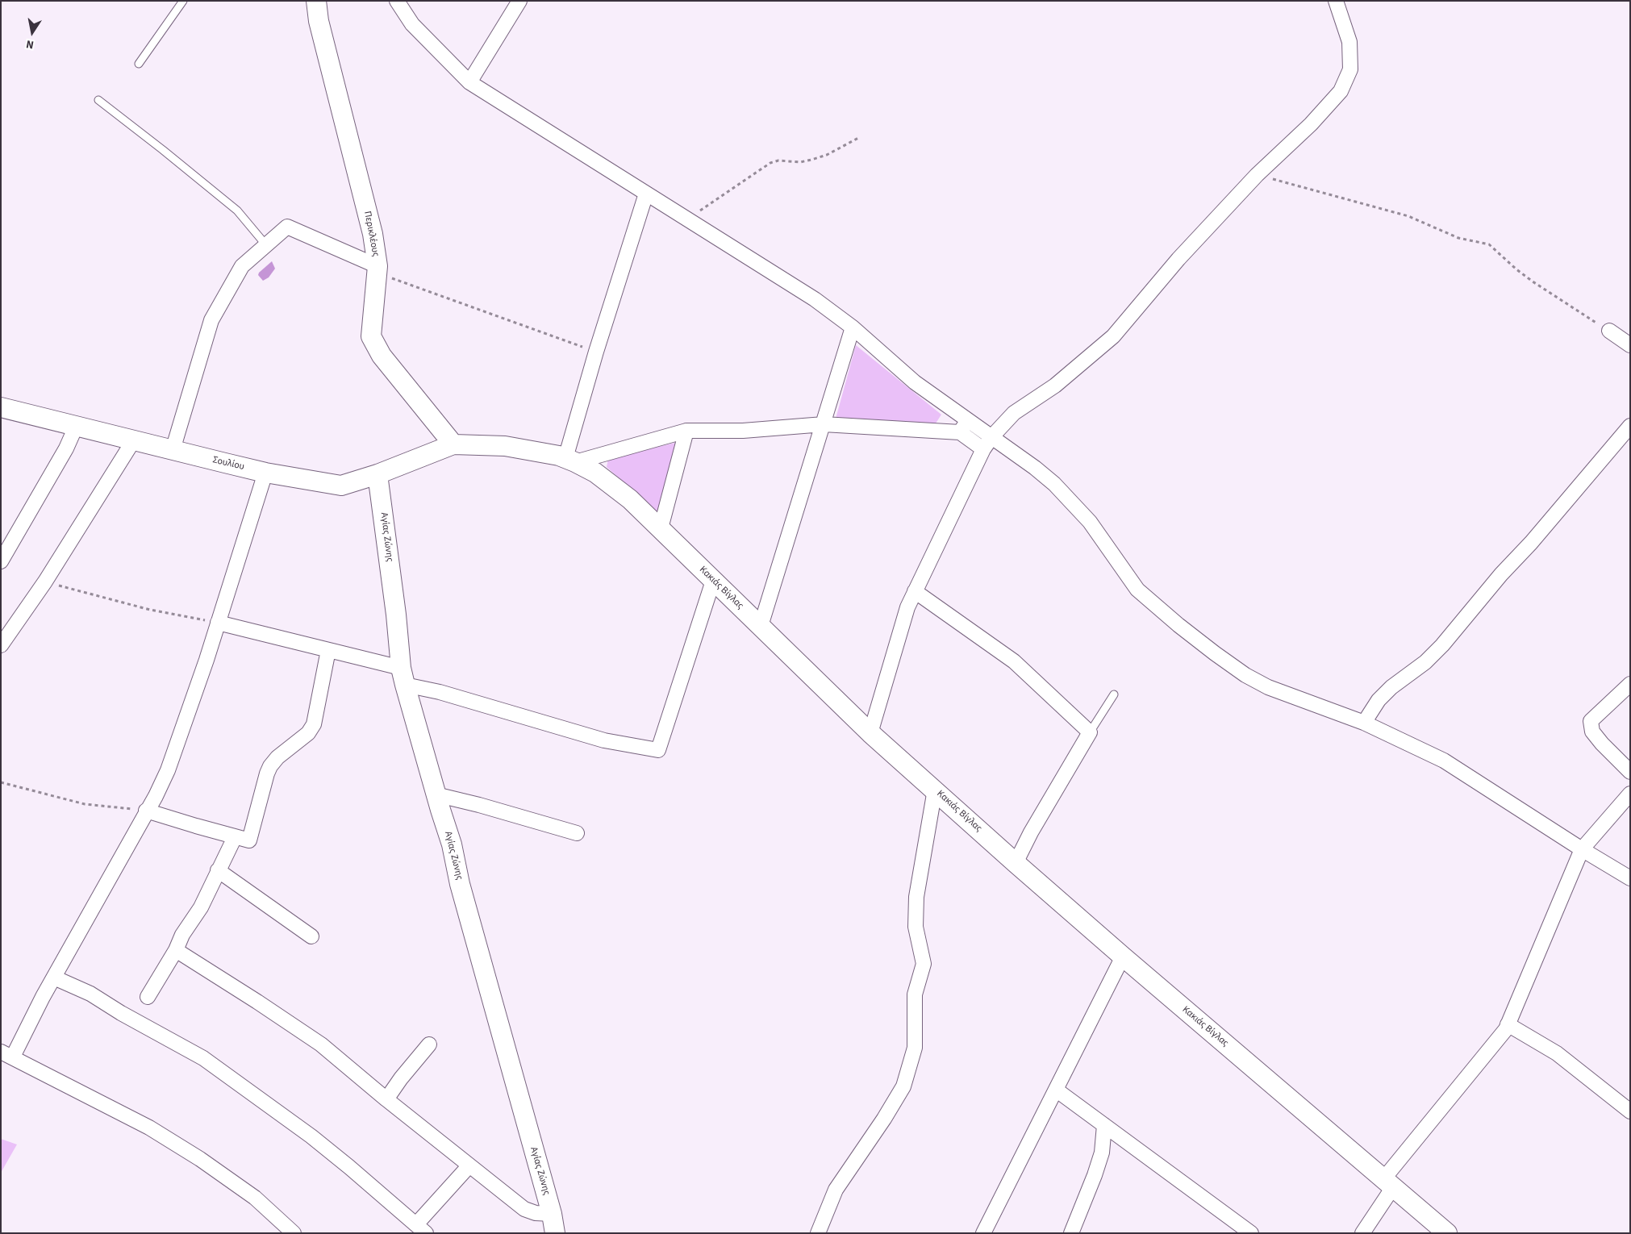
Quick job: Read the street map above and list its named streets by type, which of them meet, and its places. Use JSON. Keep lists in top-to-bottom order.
{
  "streets": {
    "street": [
      "Περικλέους",
      "Σουλίου",
      "Αγίας Ζώνης",
      "Κακιάς Βίγλας"
    ]
  },
  "crossings": [
    ["Περικλέους", "Σουλίου"],
    ["Περικλέους", "Κακιάς Βίγλας"],
    ["Σουλίου", "Αγίας Ζώνης"],
    ["Σουλίου", "Κακιάς Βίγλας"]
  ],
  "north": "bottom"
}
